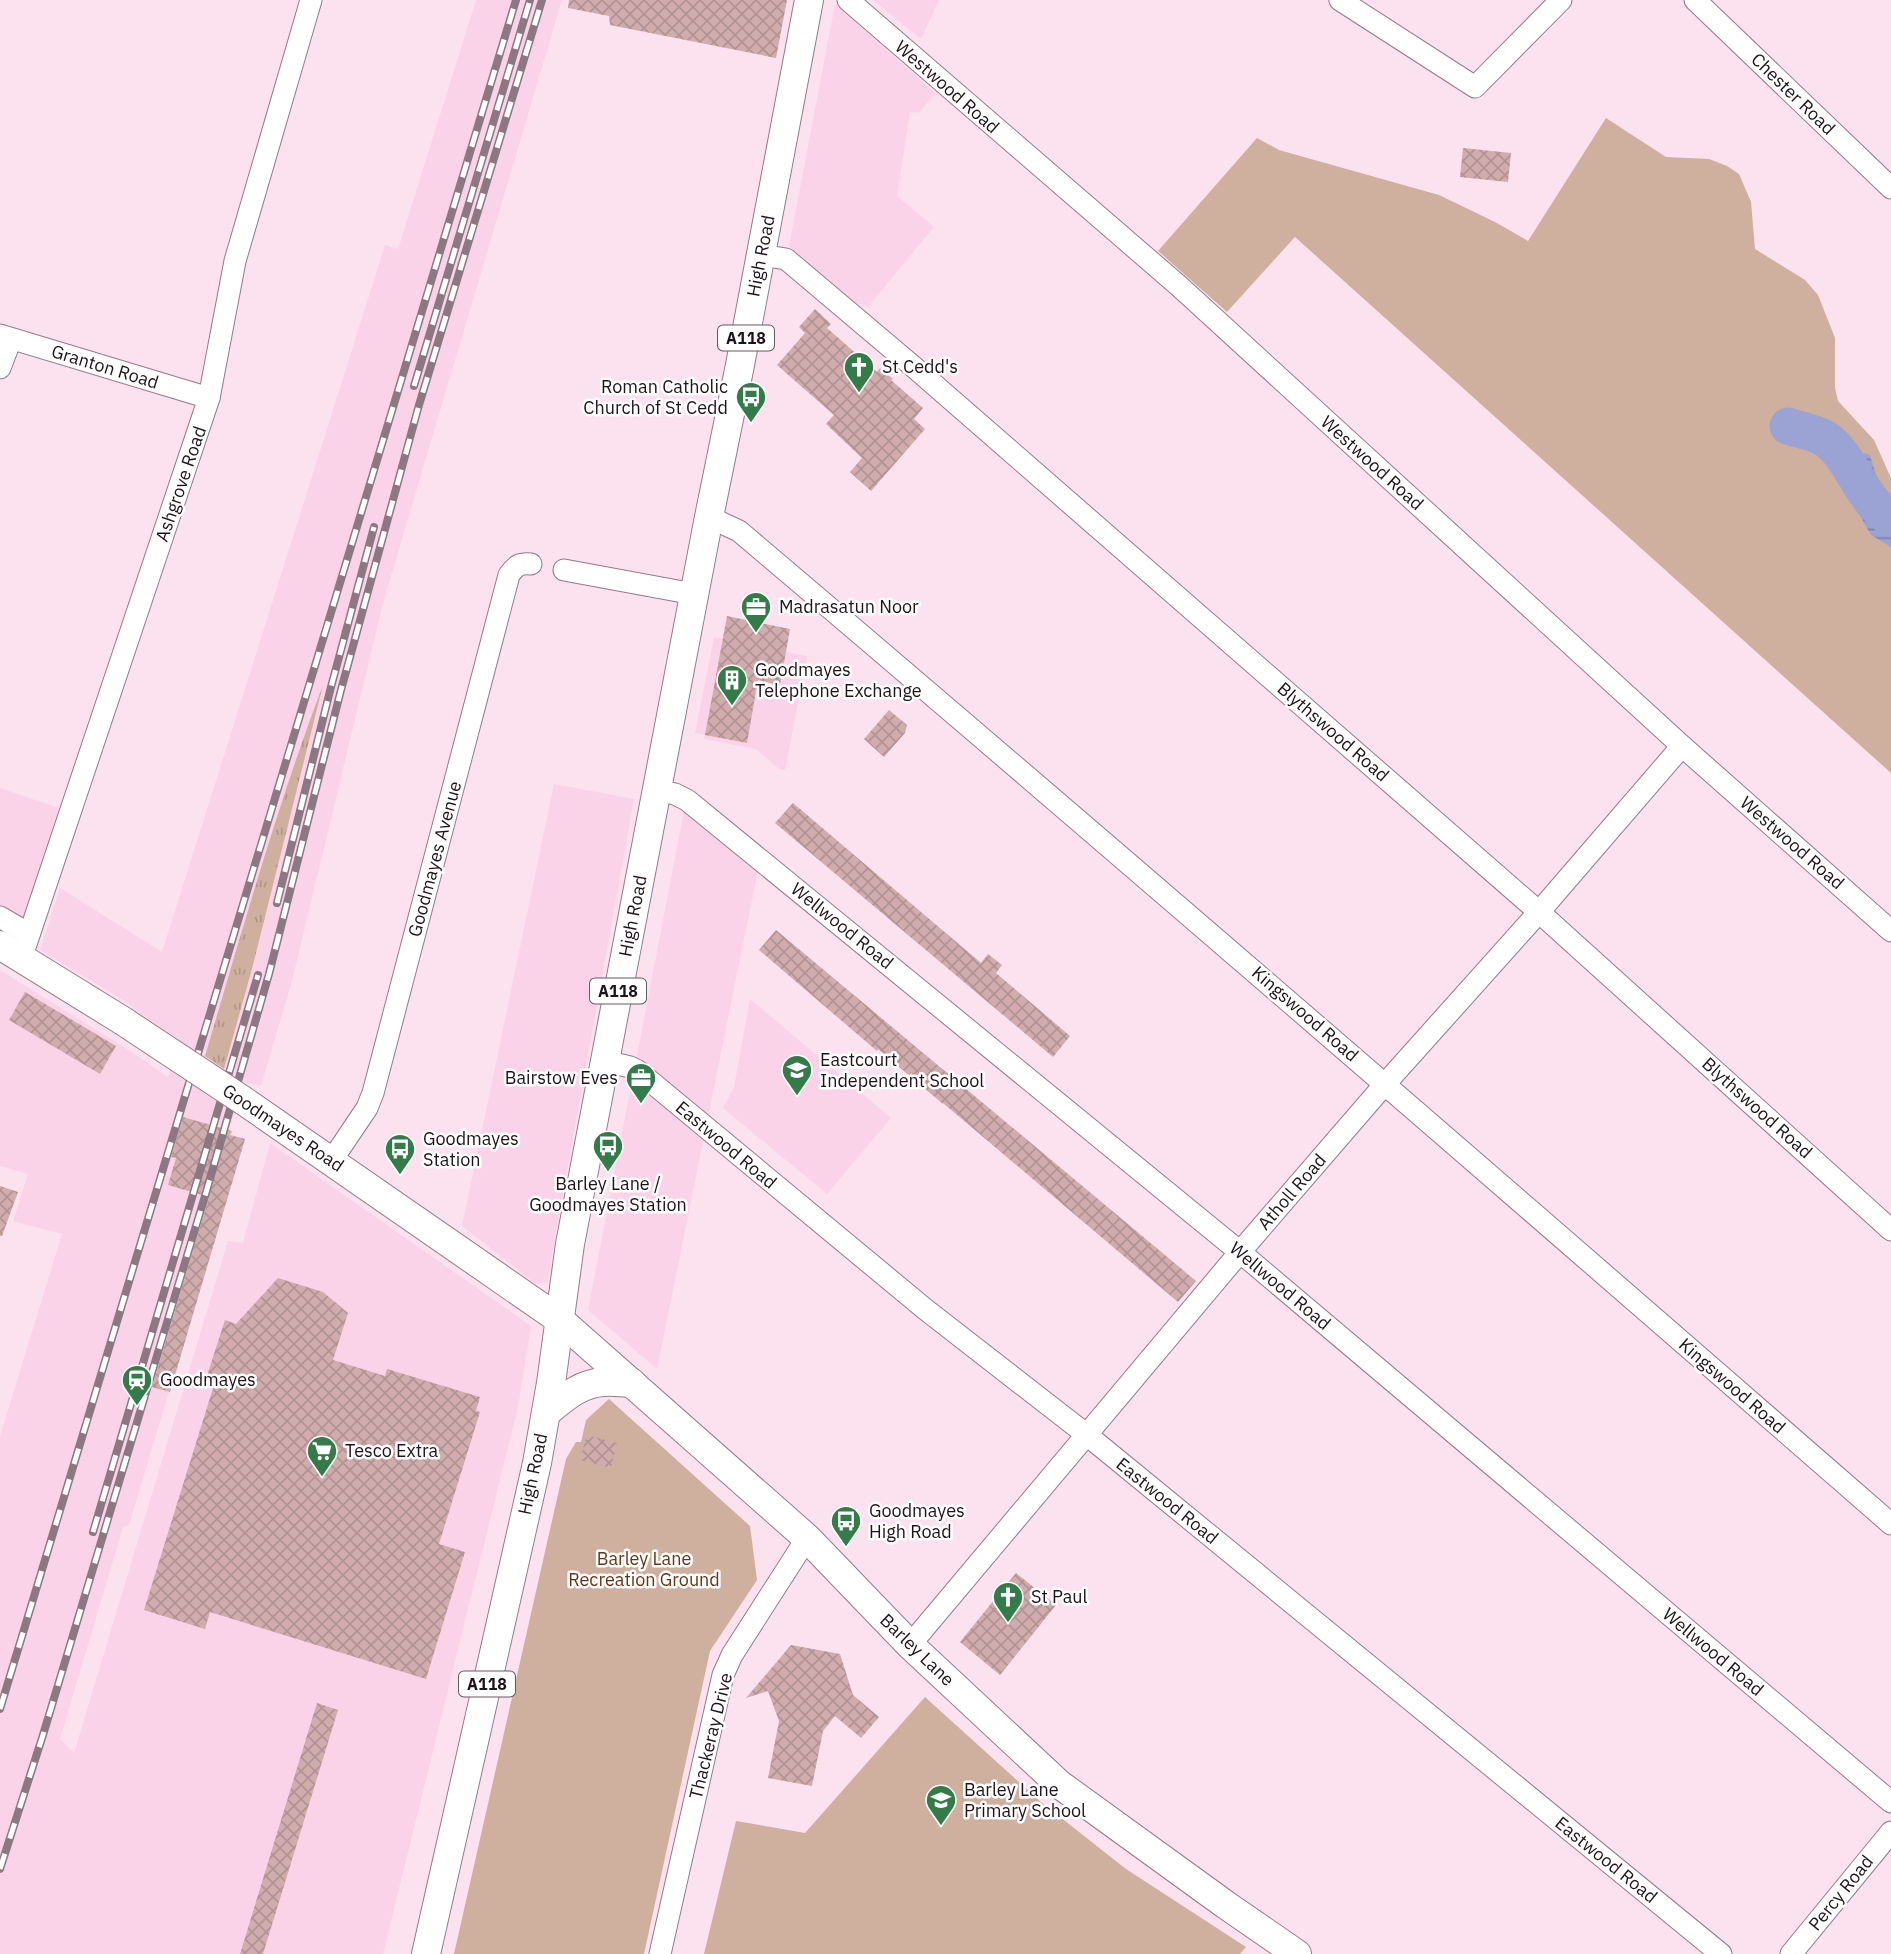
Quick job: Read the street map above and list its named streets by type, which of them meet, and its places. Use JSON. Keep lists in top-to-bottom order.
{
  "streets": {
    "main road": [
      "High Road",
      "A118",
      "Goodmayes Road",
      "Barley Lane"
    ],
    "street": [
      "Westwood Road",
      "Chester Road",
      "Granton Road",
      "Ashgrove Road",
      "Blythswood Road",
      "Goodmayes Avenue",
      "Wellwood Road",
      "Kingswood Road",
      "Eastwood Road",
      "Atholl Road",
      "Thackeray Drive",
      "Percy Road"
    ]
  },
  "crossings": [
    ["Westwood Road", "Atholl Road"],
    ["High Road", "Blythswood Road"],
    ["High Road", "Wellwood Road"],
    ["High Road", "Kingswood Road"],
    ["High Road", "Goodmayes Road"],
    ["High Road", "Eastwood Road"],
    ["High Road", "Barley Lane"],
    ["Granton Road", "Ashgrove Road"],
    ["Ashgrove Road", "Goodmayes Road"],
    ["Blythswood Road", "Atholl Road"],
    ["Goodmayes Avenue", "Goodmayes Road"],
    ["Wellwood Road", "Atholl Road"],
    ["Kingswood Road", "Atholl Road"],
    ["Goodmayes Road", "Barley Lane"],
    ["Eastwood Road", "Atholl Road"],
    ["Atholl Road", "Barley Lane"],
    ["Barley Lane", "Thackeray Drive"]
  ],
  "parks": ["Barley Lane Recreation Ground"],
  "places": {
    "church": ["St Cedd's", "St Paul"],
    "bus stop": [
      "Roman Catholic Church of St Cedd",
      "Barley Lane / Goodmayes Station",
      "Goodmayes Station",
      "Goodmayes High Road"
    ],
    "office": ["Madrasatun Noor", "Bairstow Eves"],
    "building": ["Goodmayes Telephone Exchange"],
    "school or university": ["Eastcourt Independent School", "Barley Lane Primary School"],
    "station": ["Goodmayes"],
    "supermarket": ["Tesco Extra"]
  }
}
